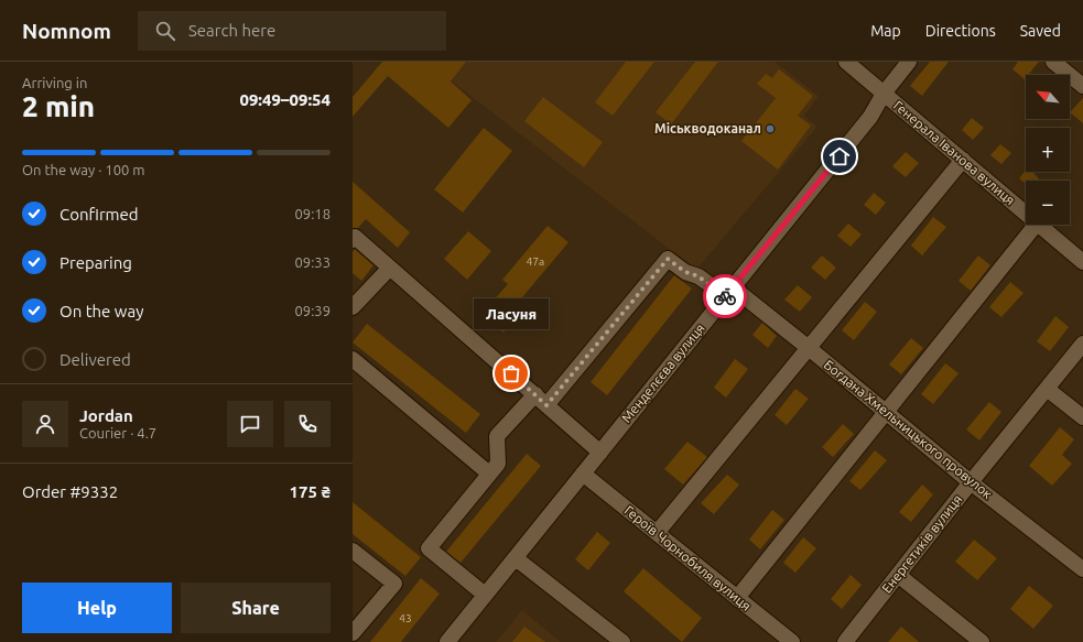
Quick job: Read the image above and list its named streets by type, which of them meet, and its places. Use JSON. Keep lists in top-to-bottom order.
{
  "streets": {
    "street": [
      "Генерала Іванова вулиця",
      "Менделєєва вулиця",
      "Богдана Хмельницького провулок",
      "Енергетиків вулиця",
      "Героїв Чорнобиля вулиця"
    ]
  },
  "crossings": [
    ["Генерала Іванова вулиця", "Менделєєва вулиця"],
    ["Менделєєва вулиця", "Богдана Хмельницького провулок"],
    ["Менделєєва вулиця", "Героїв Чорнобиля вулиця"],
    ["Богдана Хмельницького провулок", "Енергетиків вулиця"]
  ],
  "places": ["Міськводоканал", "Ласуня"],
  "house_numbers": ["47а", "43"],
  "north": "top left",
  "page": {
    "header": "Nomnom",
    "search": "Search here",
    "nav": ["Map", "Directions", "Saved"],
    "heading": ["2 min", "Arriving in", "09:49–09:54"],
    "panel": [
      "Jordan",
      "Courier · 4.7",
      "Order #9332",
      "175 ₴"
    ],
    "map_buttons": ["+", "−"],
    "bar": "On the way · 100 m",
    "list": [
      ["Confirmed", "09:18"],
      ["Preparing", "09:33"],
      ["On the way", "09:39"],
      "Delivered"
    ],
    "bubble": "Ласуня",
    "buttons": ["Help", "Share"]
  }
}
